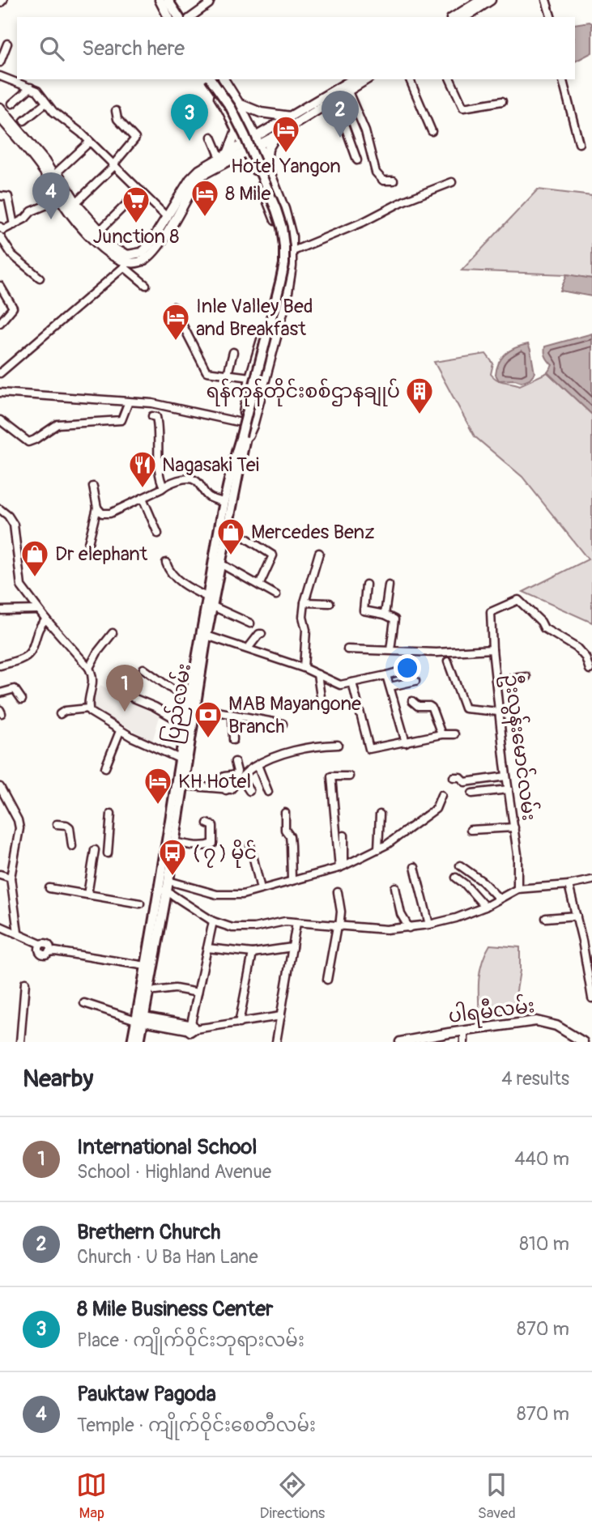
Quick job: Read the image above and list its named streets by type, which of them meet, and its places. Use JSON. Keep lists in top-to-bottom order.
{
  "streets": {
    "highway": ["ပြည်လမ်း"],
    "main road": ["ပါရမီလမ်း"],
    "street": ["ဦးလွန်းမောင်လမ်း"]
  },
  "places": {
    "hotel": [
      "Hotel Yangon",
      "8 Mile",
      "Inle Valley Bed and Breakfast",
      "KH Hotel"
    ],
    "supermarket": ["Junction 8"],
    "building": ["ရန်ကုန်တိုင်းစစ်ဌာနချုပ်"],
    "restaurant": ["Nagasaki Tei"],
    "shop": ["Mercedes Benz", "Dr elephant"],
    "bank": ["MAB Mayangone Branch"],
    "bus stop": ["( ၇ ) မိုင်"]
  },
  "page": {
    "search": "Search here",
    "pins": [
      "2",
      "3",
      "4",
      "1"
    ],
    "heading": ["Nearby", "4 results"],
    "list": [
      {
        "mark": "1",
        "name": "International School",
        "note": "School · Highland Avenue",
        "value": "440 m"
      },
      {
        "mark": "2",
        "name": "Brethern Church",
        "note": "Church · U Ba Han Lane",
        "value": "810 m"
      },
      {
        "mark": "3",
        "name": "8 Mile Business Center",
        "note": "Place · ကျိုက်ဝိုင်းဘုရားလမ်း",
        "value": "870 m"
      },
      {
        "mark": "4",
        "name": "Pauktaw Pagoda",
        "note": "Temple · ကျိုက်ဝိုင်းစေတီလမ်း",
        "value": "870 m"
      }
    ],
    "nav": ["Map", "Directions", "Saved"]
  }
}
